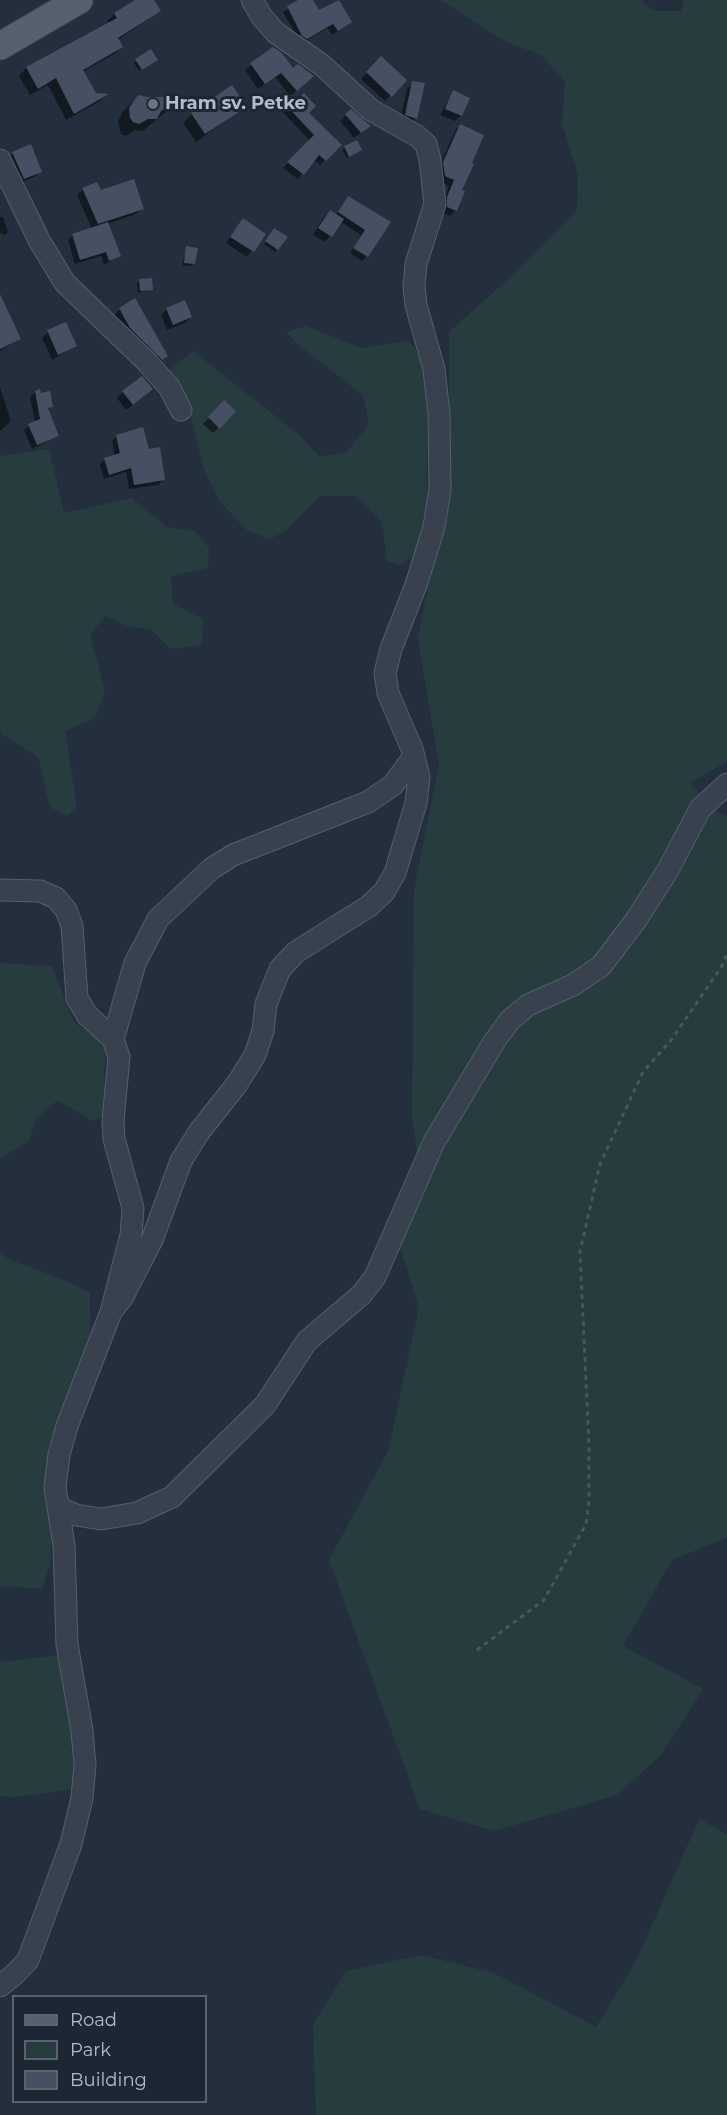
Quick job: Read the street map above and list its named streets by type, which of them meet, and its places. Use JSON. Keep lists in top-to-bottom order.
{
  "places": ["Hram sv. Petke"],
  "legend": ["Road", "Park", "Building"]
}
